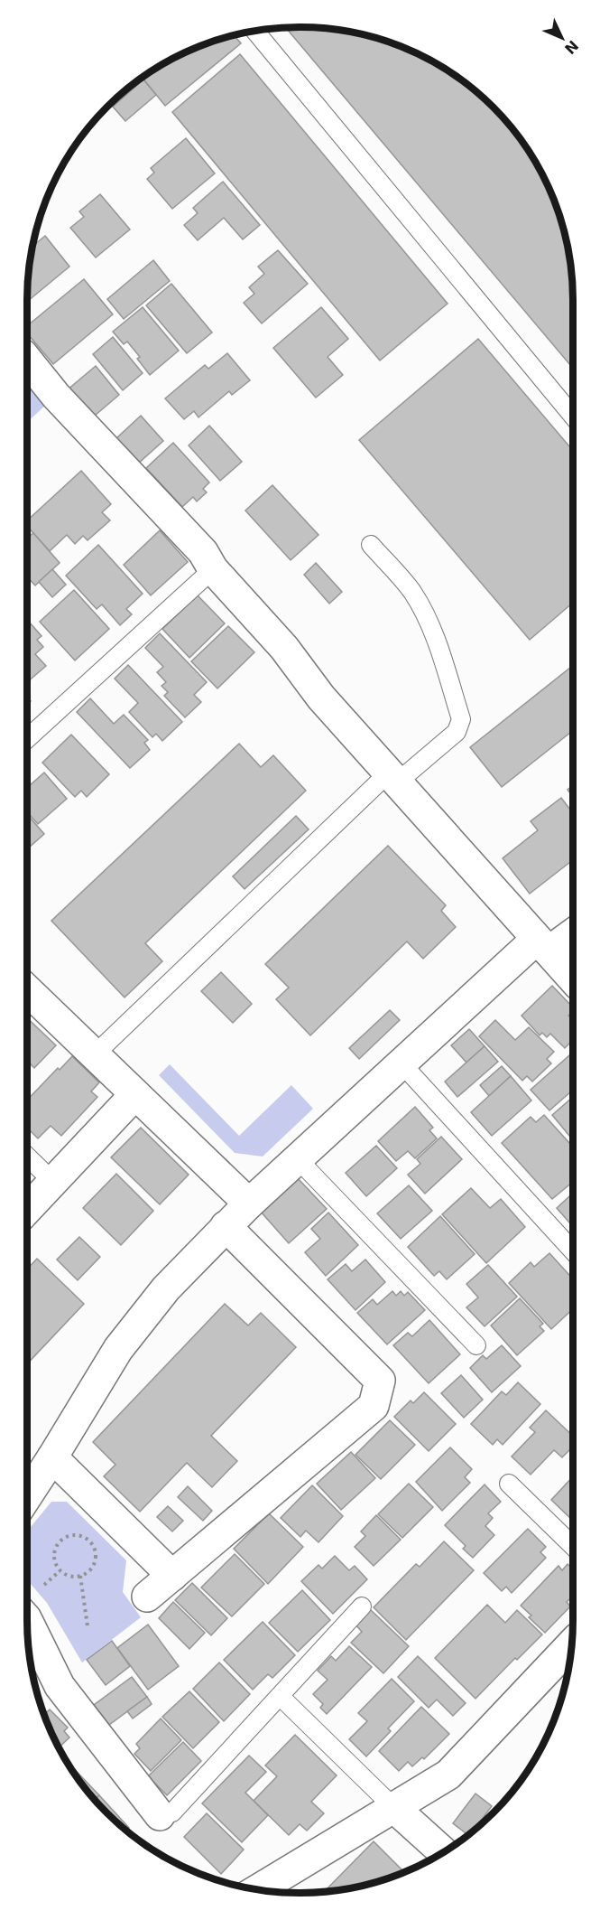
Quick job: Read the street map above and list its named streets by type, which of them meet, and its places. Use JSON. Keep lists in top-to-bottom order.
{
  "north": "bottom right"
}
